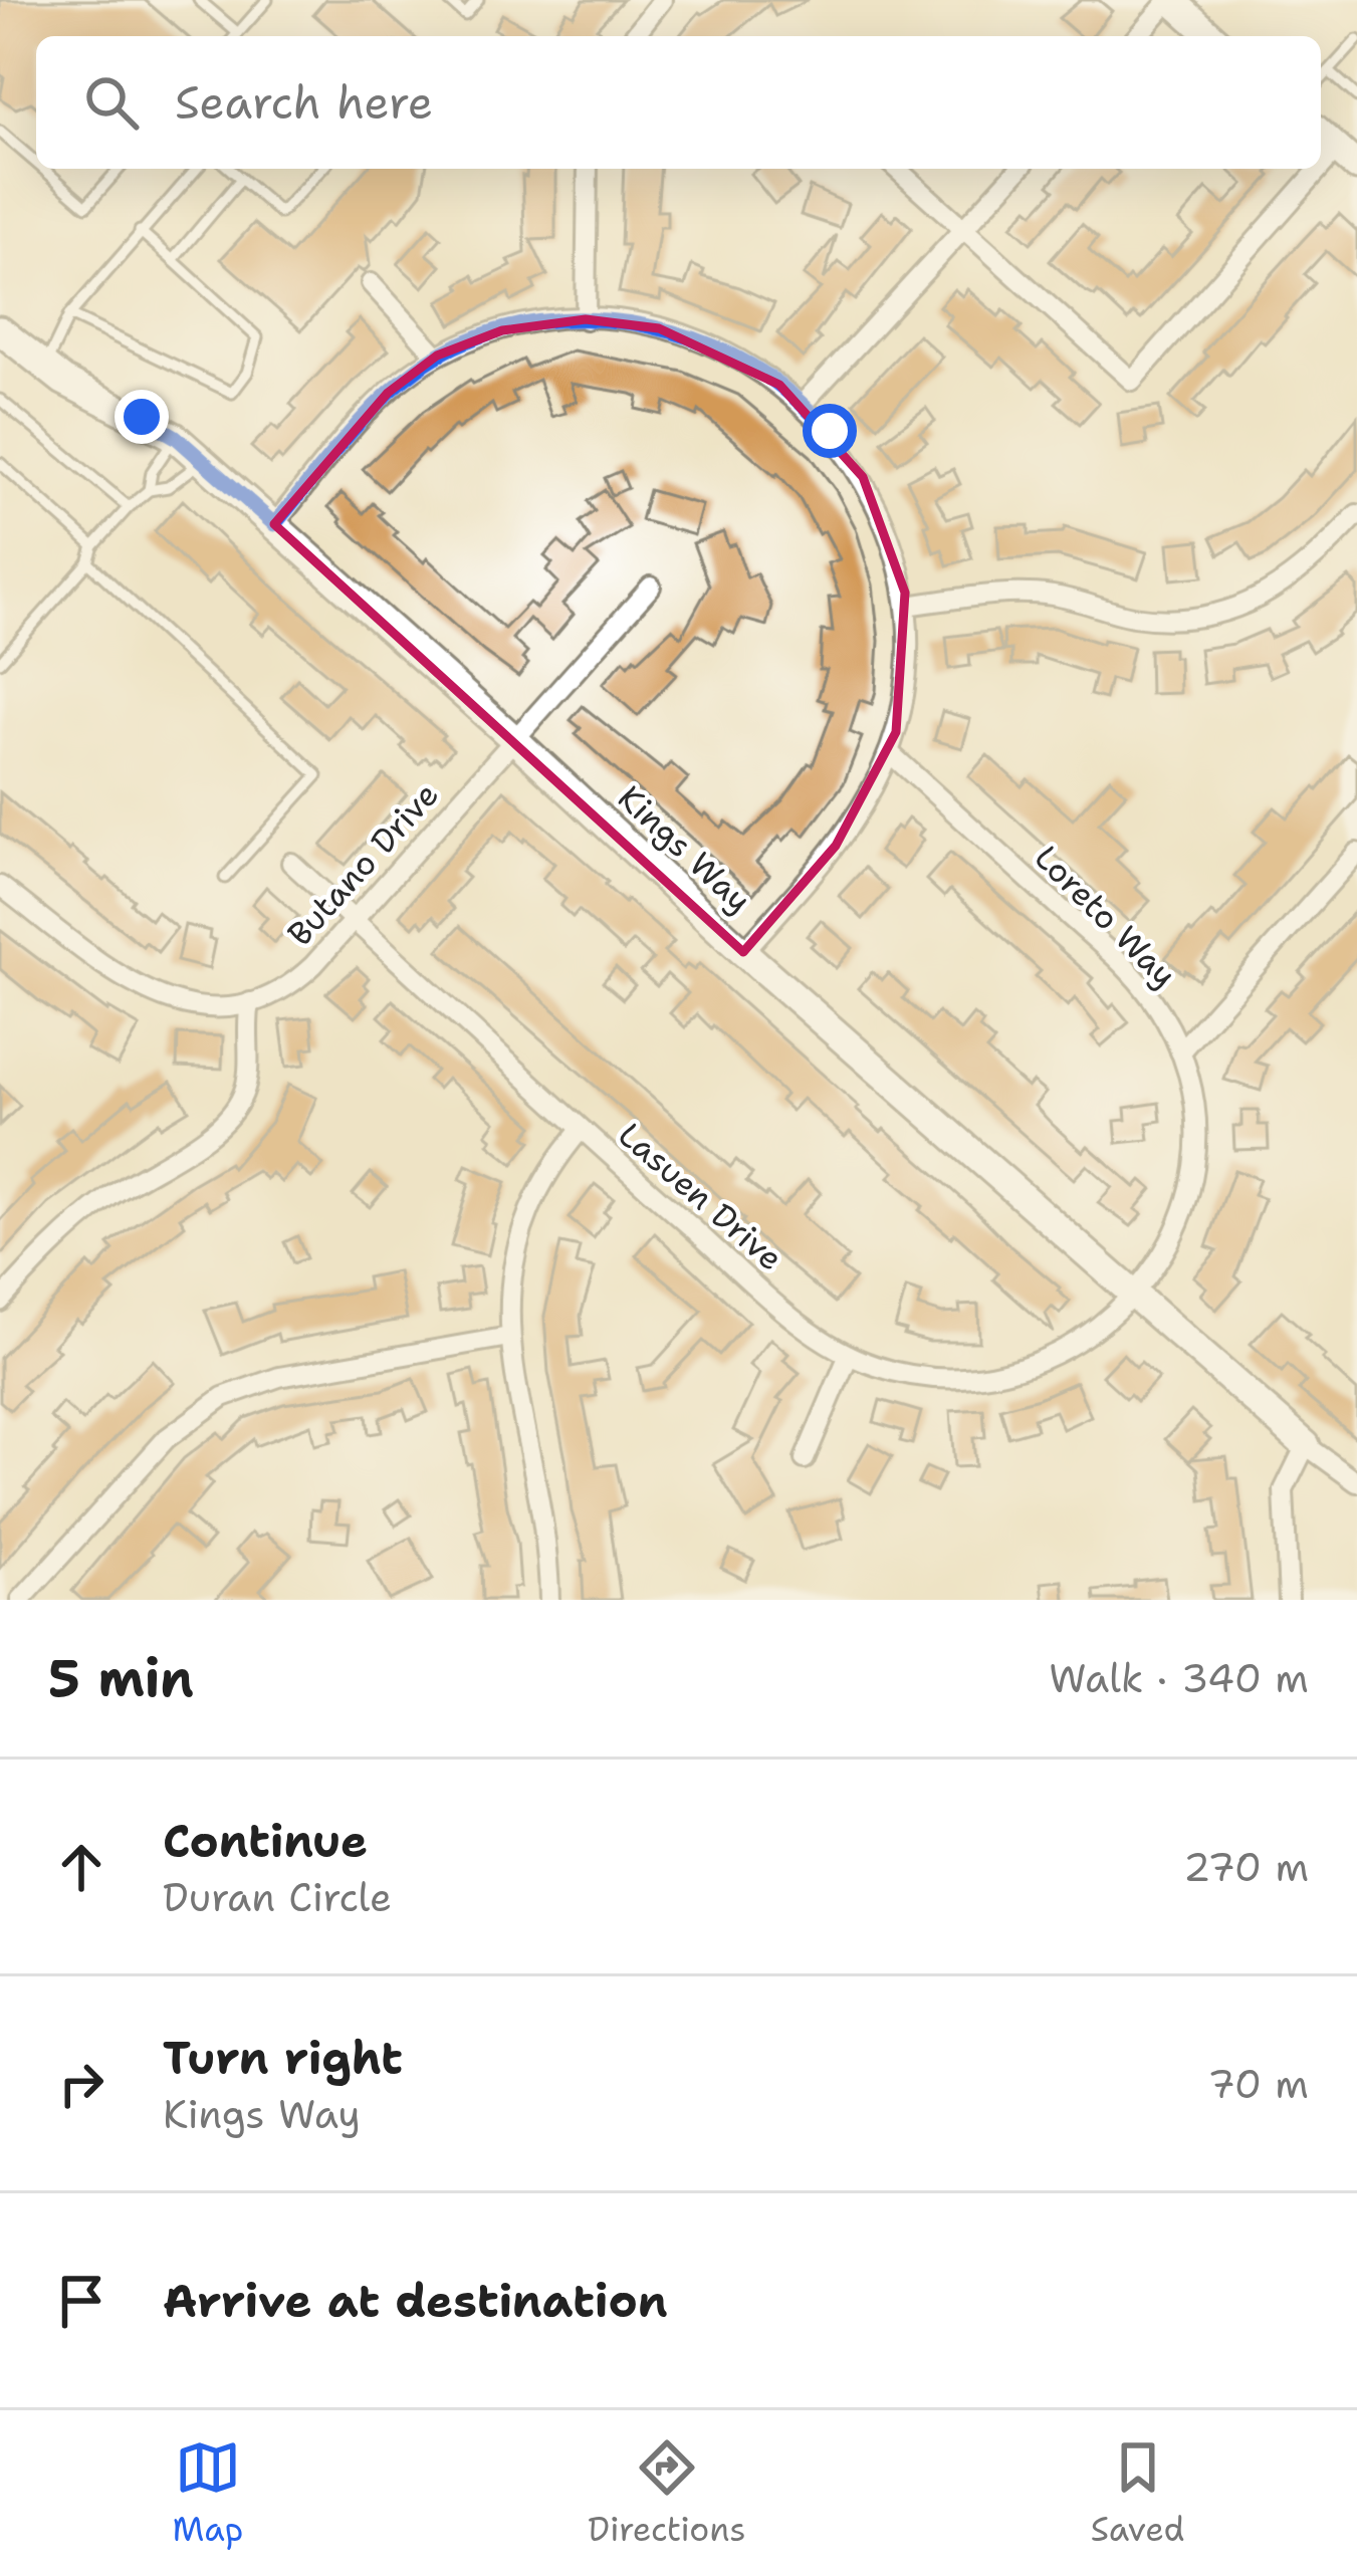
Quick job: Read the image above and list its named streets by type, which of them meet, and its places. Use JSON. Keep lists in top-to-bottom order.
{
  "streets": {
    "street": [
      "Kings Way",
      "Butano Drive",
      "Loreto Way",
      "Lasuen Drive"
    ]
  },
  "crossings": [
    ["Kings Way", "Butano Drive"],
    ["Kings Way", "Loreto Way"],
    ["Kings Way", "Lasuen Drive"],
    ["Butano Drive", "Lasuen Drive"],
    ["Loreto Way", "Lasuen Drive"]
  ],
  "page": {
    "search": "Search here",
    "heading": ["5 min", "Walk · 340 m"],
    "list": [
      ["Continue", "Duran Circle", "270 m"],
      ["Turn right", "Kings Way", "70 m"],
      "Arrive at destination"
    ],
    "nav": ["Map", "Directions", "Saved"]
  }
}
